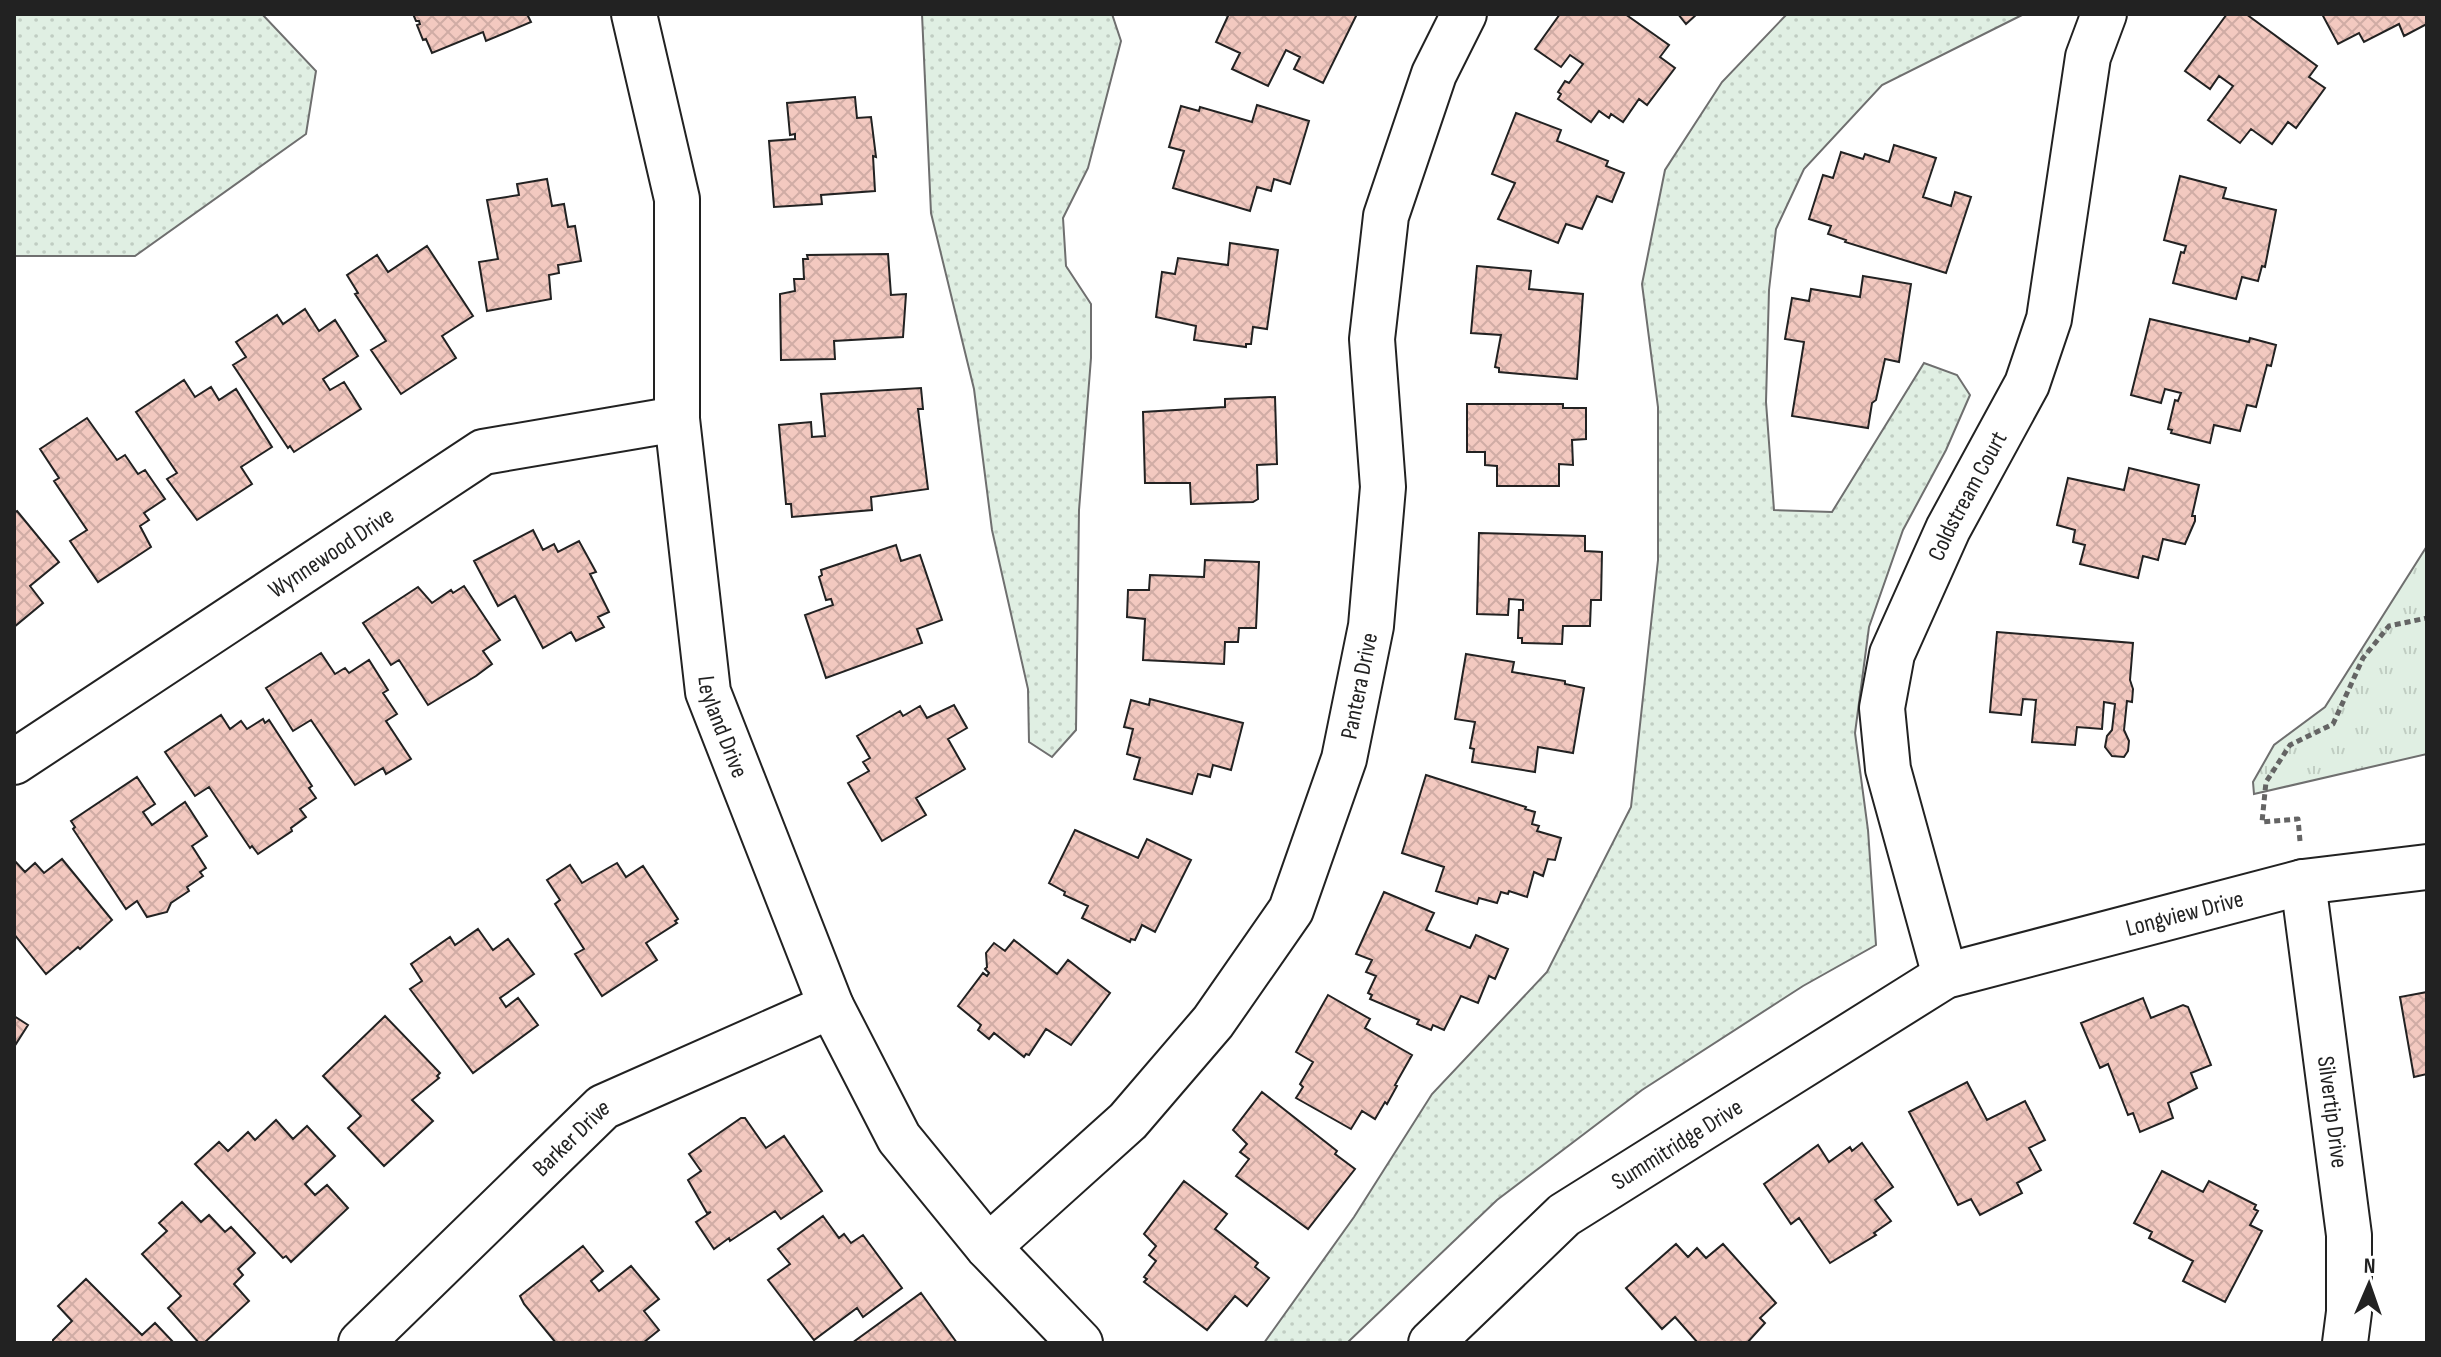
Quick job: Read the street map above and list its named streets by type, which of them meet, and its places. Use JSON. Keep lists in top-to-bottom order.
{
  "streets": {
    "street": [
      "Coldstream Court",
      "Wynnewood Drive",
      "Pantera Drive",
      "Leyland Drive",
      "Longview Drive",
      "Silvertip Drive",
      "Barker Drive",
      "Summitridge Drive"
    ]
  },
  "crossings": [
    ["Coldstream Court", "Longview Drive"],
    ["Coldstream Court", "Summitridge Drive"],
    ["Wynnewood Drive", "Leyland Drive"],
    ["Pantera Drive", "Leyland Drive"],
    ["Leyland Drive", "Barker Drive"],
    ["Longview Drive", "Silvertip Drive"],
    ["Longview Drive", "Summitridge Drive"]
  ],
  "north": "top"
}
